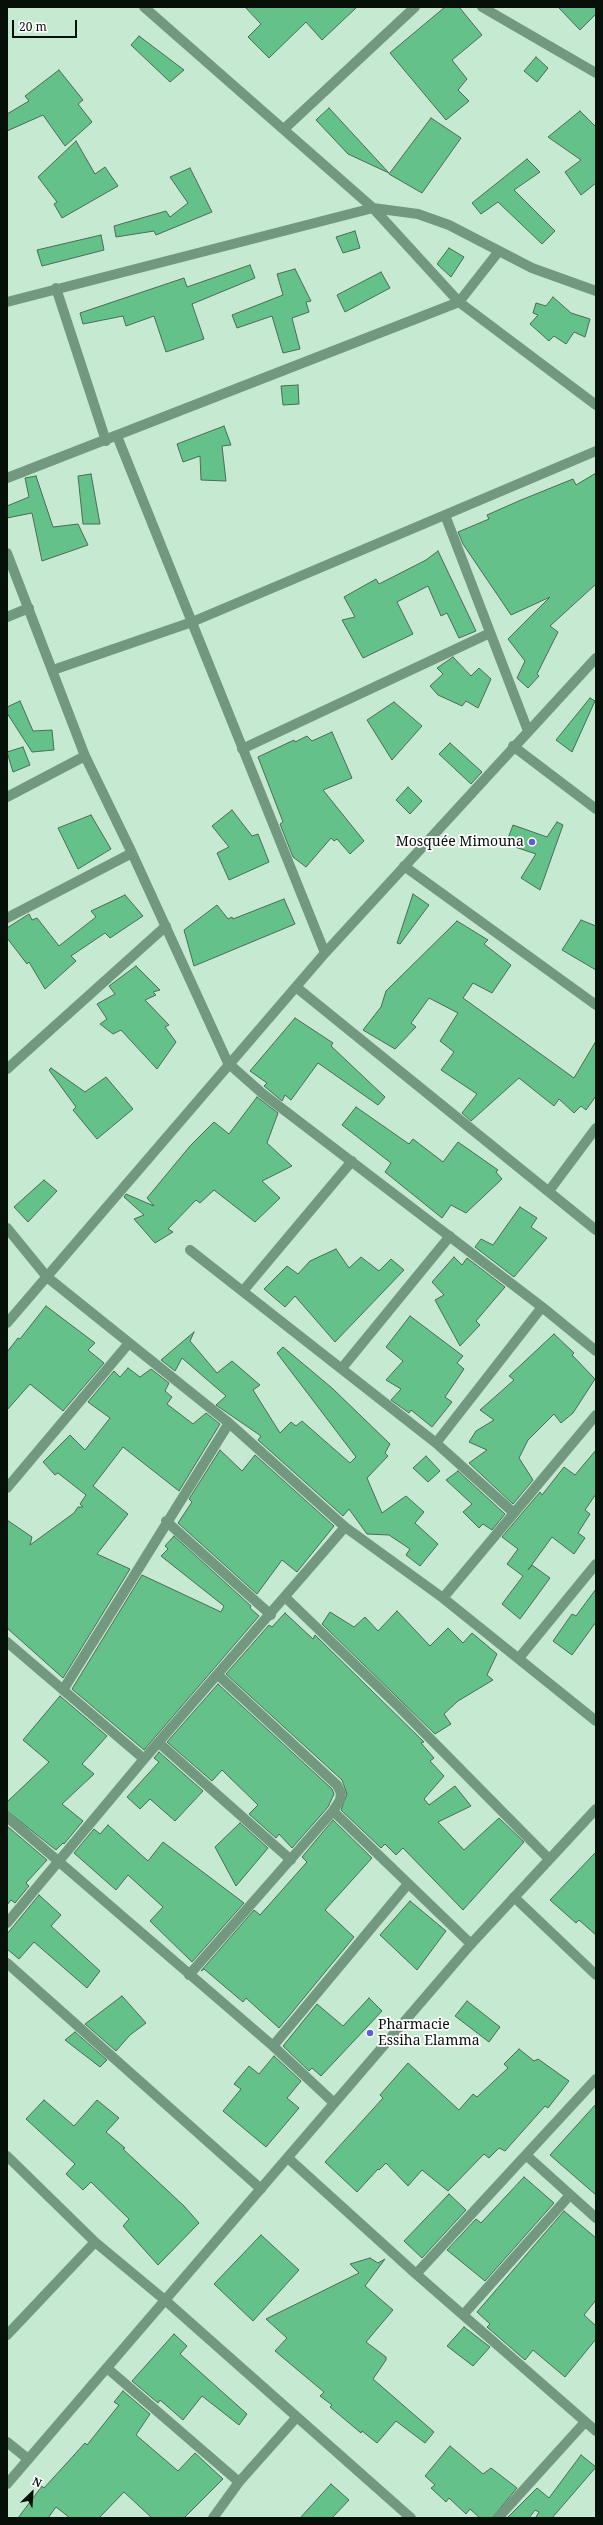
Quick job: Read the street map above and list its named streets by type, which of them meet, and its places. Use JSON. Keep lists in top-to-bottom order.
{
  "places": ["Mosquée Mimouna", "Pharmacie Essiha Elamma"],
  "scale_bar": "20 m",
  "north": "top right"
}
